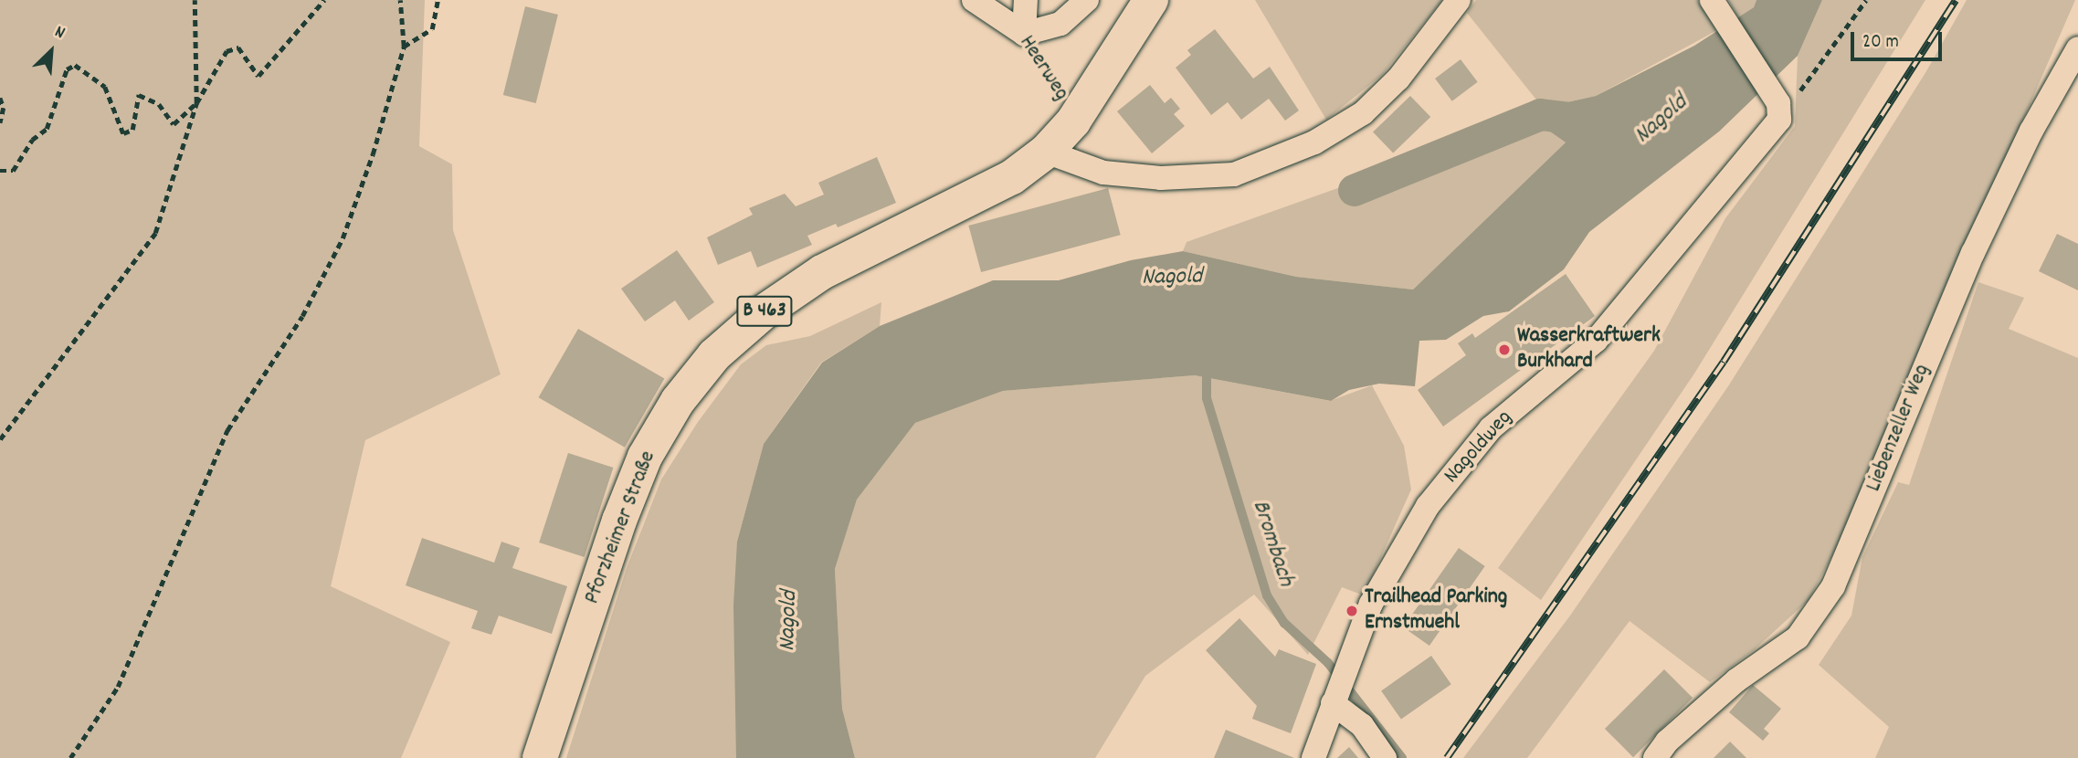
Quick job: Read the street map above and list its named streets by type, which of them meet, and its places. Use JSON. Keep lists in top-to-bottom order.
{
  "streets": {
    "main road": ["B 463", "Pforzheimer Straße"],
    "street": ["Heerweg", "Liebenzeller Weg", "Nagoldweg"]
  },
  "crossings": [
    ["Heerweg", "Pforzheimer Straße"]
  ],
  "water": ["Nagold", "Brombach"],
  "places": ["Wasserkraftwerk Burkhard", "Trailhead Parking Ernstmuehl"],
  "scale_bar": "20 m",
  "north": "top right"
}
